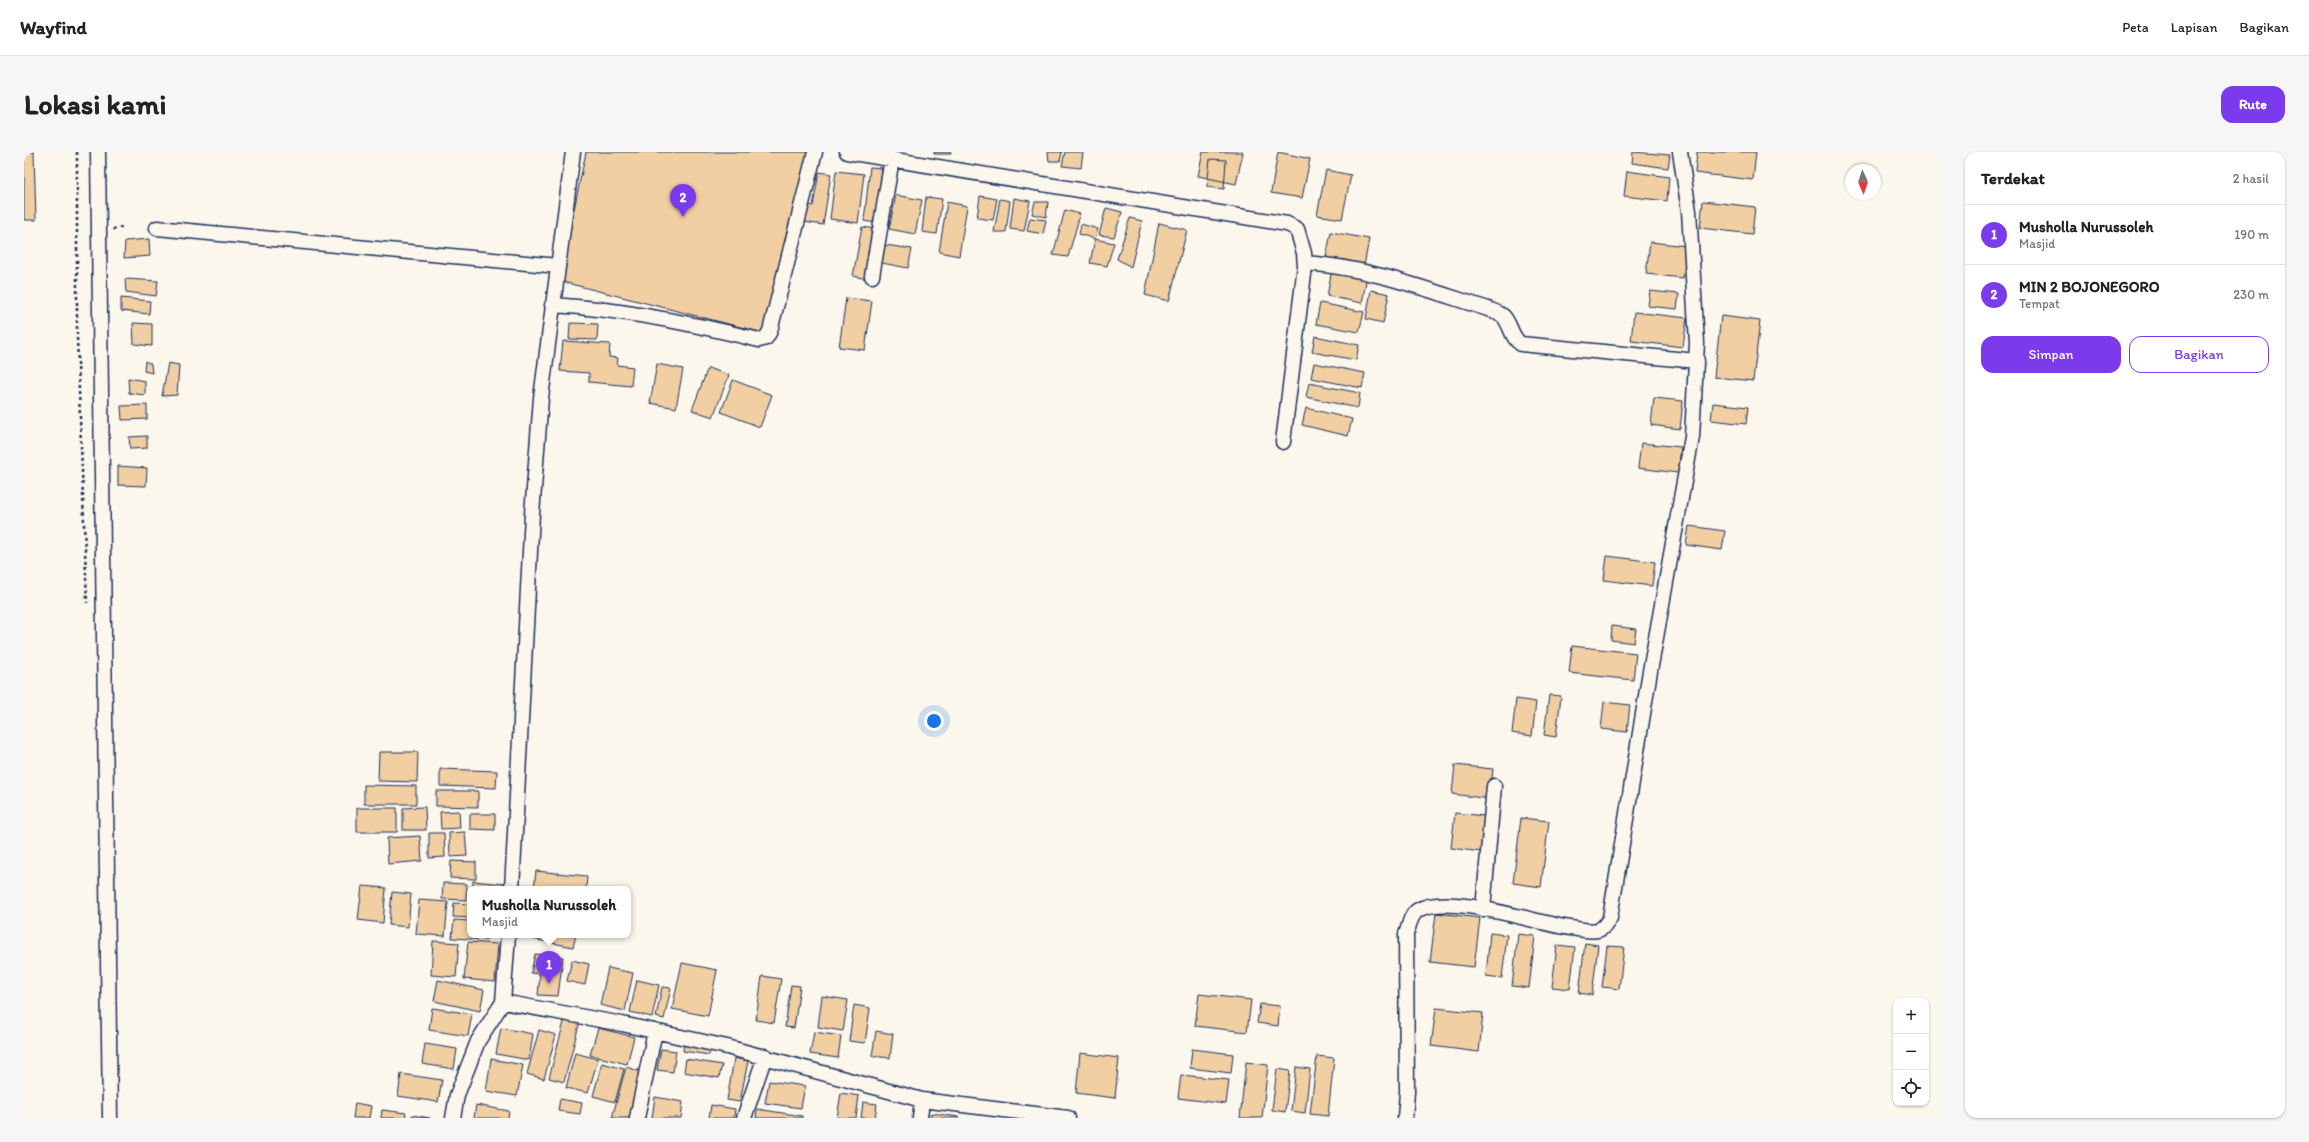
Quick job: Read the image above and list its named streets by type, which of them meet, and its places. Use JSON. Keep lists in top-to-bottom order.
{
  "north": "bottom",
  "page": {
    "header": "Wayfind",
    "nav": ["Peta", "Lapisan", "Bagikan"],
    "buttons": [
      "Rute",
      ["Simpan", "Bagikan"]
    ],
    "title": "Lokasi kami",
    "heading": ["Terdekat", "2 hasil"],
    "pins": ["2", "1"],
    "list": [
      {
        "mark": "1",
        "name": "Musholla Nurussoleh",
        "note": "Masjid",
        "value": "190 m"
      },
      {
        "mark": "2",
        "name": "MIN 2 BOJONEGORO",
        "note": "Tempat",
        "value": "230 m"
      }
    ],
    "popup": ["Musholla Nurussoleh", "Masjid"],
    "map_buttons": ["+", "−"]
  }
}
